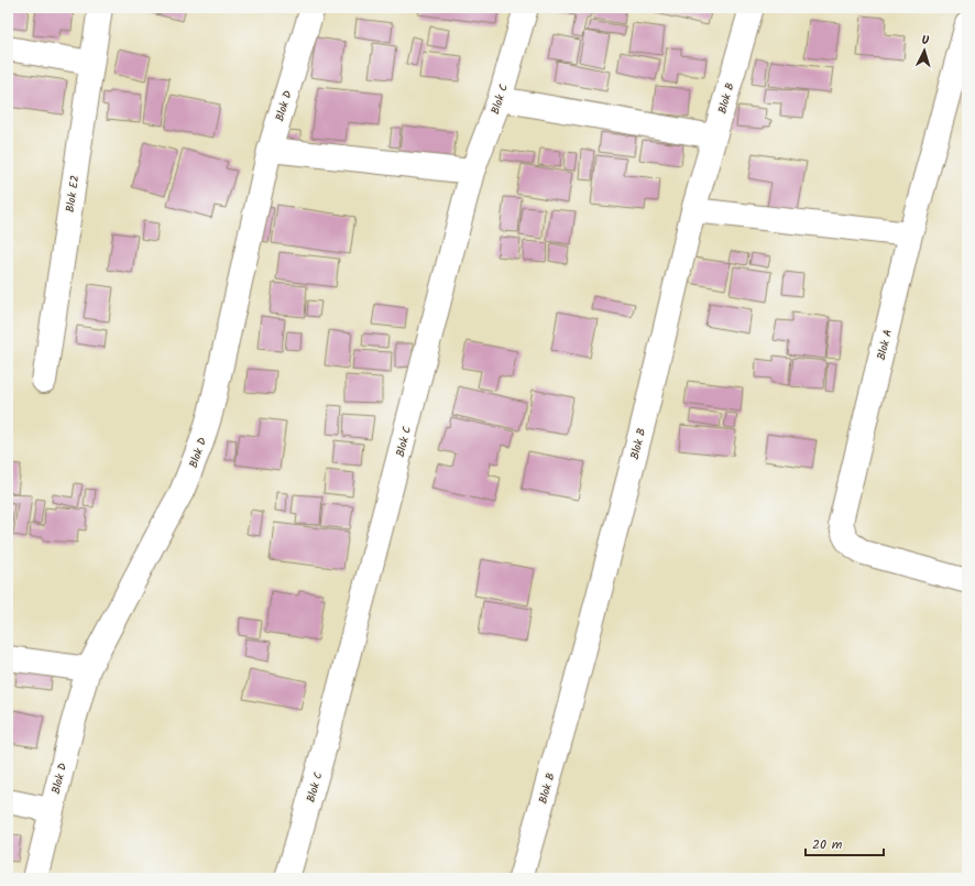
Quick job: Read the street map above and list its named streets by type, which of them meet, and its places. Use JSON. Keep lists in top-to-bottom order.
{
  "streets": {
    "street": [
      "Blok B",
      "Blok C",
      "Blok D",
      "Blok E2",
      "Blok A"
    ]
  },
  "scale_bar": "20 m",
  "north": "top"
}
